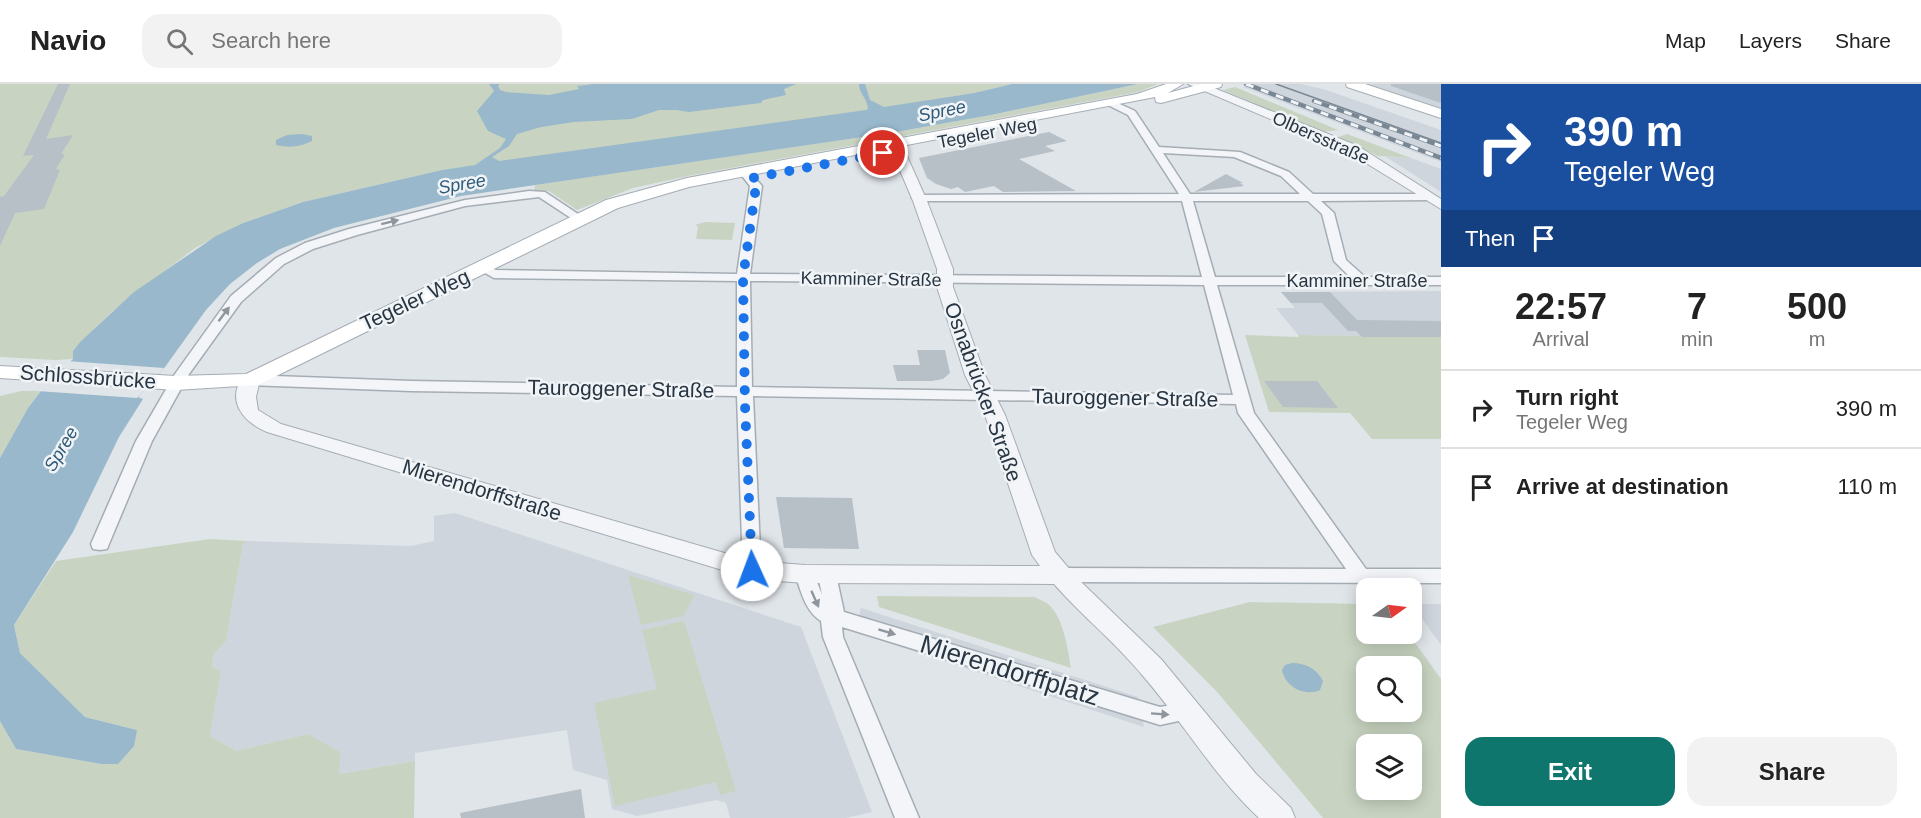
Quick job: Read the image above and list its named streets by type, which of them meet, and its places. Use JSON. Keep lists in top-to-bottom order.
{
  "streets": {
    "main road": ["Tegeler Weg", "Schlossbrücke"],
    "street": [
      "Olbersstraße",
      "Kamminer Straße",
      "Tauroggener Straße",
      "Osnabrücker Straße",
      "Mierendorffstraße",
      "Mierendorffplatz"
    ]
  },
  "crossings": [
    ["Tegeler Weg", "Olbersstraße"],
    ["Tegeler Weg", "Kamminer Straße"],
    ["Tegeler Weg", "Schlossbrücke"],
    ["Tegeler Weg", "Tauroggener Straße"],
    ["Tegeler Weg", "Osnabrücker Straße"],
    ["Tegeler Weg", "Mierendorffstraße"],
    ["Kamminer Straße", "Osnabrücker Straße"],
    ["Schlossbrücke", "Tauroggener Straße"],
    ["Schlossbrücke", "Mierendorffstraße"],
    ["Tauroggener Straße", "Osnabrücker Straße"],
    ["Tauroggener Straße", "Mierendorffstraße"]
  ],
  "water": ["Spree"],
  "north": "right",
  "page": {
    "header": "Navio",
    "search": "Search here",
    "nav": ["Map", "Layers", "Share"],
    "turn": ["390 m", "Tegeler Weg"],
    "then": "Then",
    "eta": [
      "22:57",
      "Arrival",
      "7",
      "min",
      "500",
      "m"
    ],
    "list": [
      {
        "name": "Turn right",
        "note": "Tegeler Weg",
        "value": "390 m"
      },
      {
        "name": "Arrive at destination",
        "value": "110 m"
      }
    ],
    "buttons": ["Exit", "Share"]
  }
}
